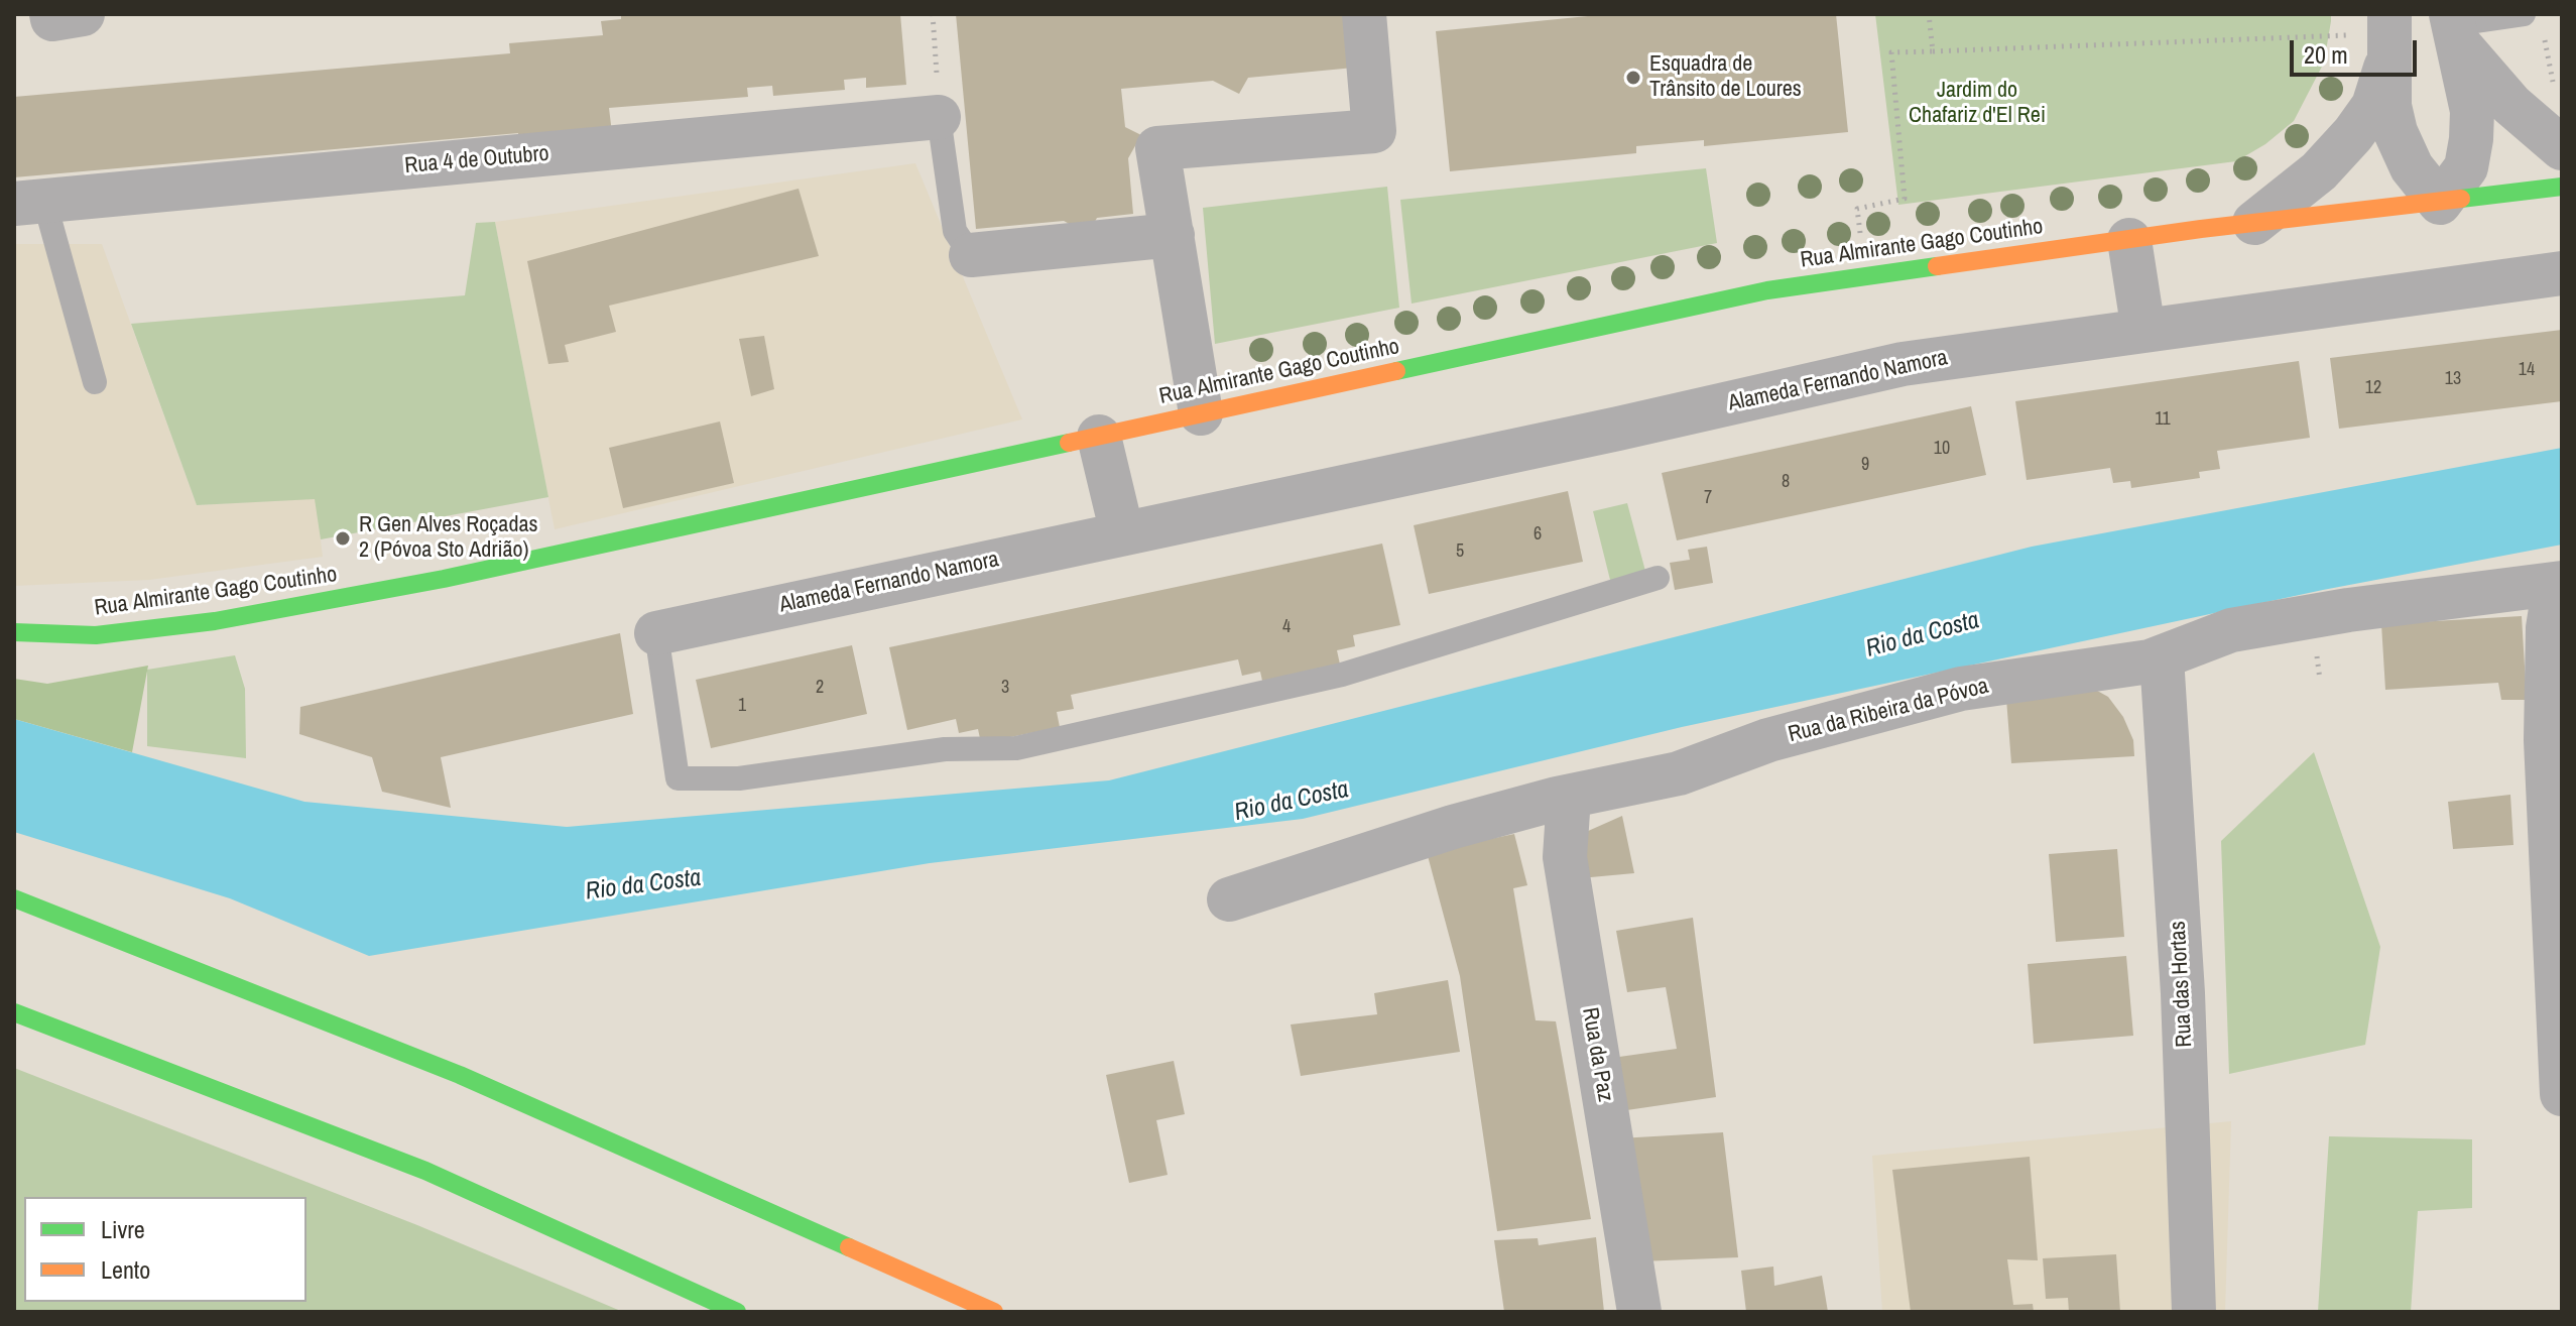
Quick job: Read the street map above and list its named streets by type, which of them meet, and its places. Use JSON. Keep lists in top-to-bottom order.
{
  "streets": {
    "main road": ["Rua Almirante Gago Coutinho"],
    "street": [
      "Rua 4 de Outubro",
      "Alameda Fernando Namora",
      "Rua da Ribeira da Póvoa",
      "Rua das Hortas",
      "Rua da Paz"
    ]
  },
  "crossings": [
    ["Rua da Ribeira da Póvoa", "Rua das Hortas"],
    ["Rua da Ribeira da Póvoa", "Rua da Paz"]
  ],
  "water": ["Rio da Costa"],
  "parks": ["Jardim do Chafariz d'El Rei"],
  "places": ["Esquadra de Trânsito de Loures", "R Gen Alves Roçadas 2 (Póvoa Sto Adrião)"],
  "house_numbers": [
    "14",
    "13",
    "12",
    "11",
    "10",
    "9",
    "8",
    "7",
    "6",
    "5",
    "4",
    "2",
    "3",
    "1"
  ],
  "legend": ["Livre", "Lento"],
  "scale_bar": "20 m"
}
